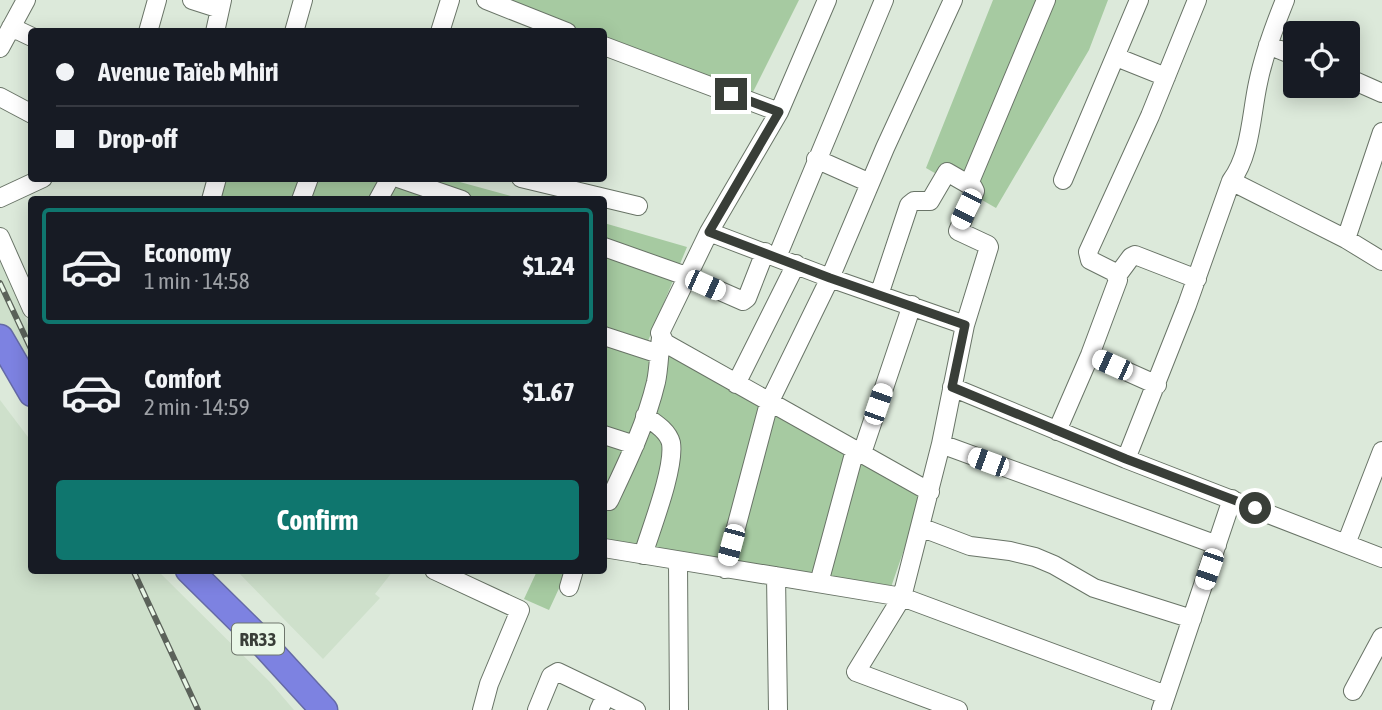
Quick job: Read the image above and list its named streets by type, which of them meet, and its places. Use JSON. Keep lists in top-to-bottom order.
{
  "streets": {
    "highway": ["RR33"]
  },
  "page": {
    "banner": ["Avenue Taïeb Mhiri", "Drop-off"],
    "list": [
      {
        "name": "Economy",
        "note": "1 min · 14:58",
        "value": "$1.24"
      },
      {
        "name": "Comfort",
        "note": "2 min · 14:59",
        "value": "$1.67"
      }
    ],
    "buttons": "Confirm"
  }
}
